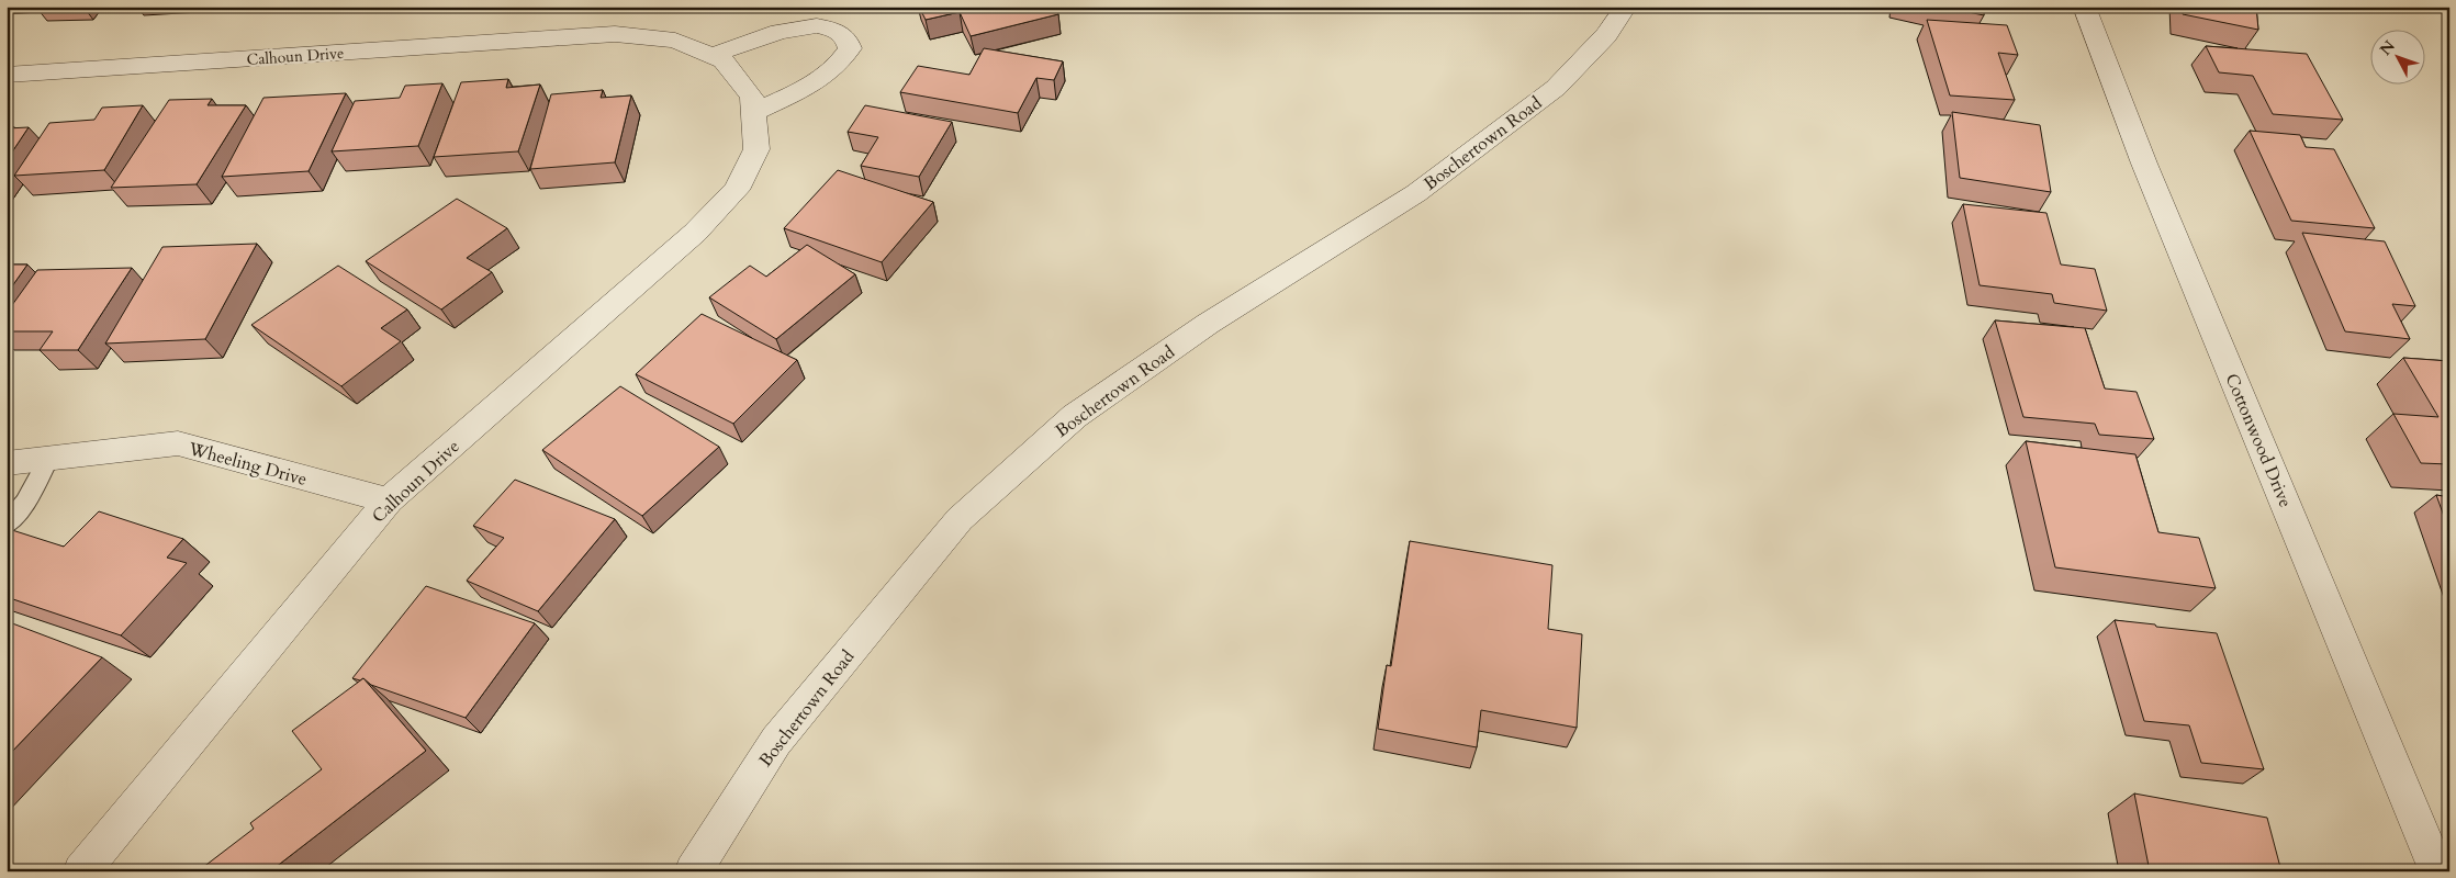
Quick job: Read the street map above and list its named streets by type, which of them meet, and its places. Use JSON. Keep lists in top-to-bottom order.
{
  "streets": {
    "street": [
      "Calhoun Drive",
      "Boschertown Road",
      "Cottonwood Drive",
      "Wheeling Drive"
    ]
  },
  "crossings": [
    ["Calhoun Drive", "Wheeling Drive"]
  ],
  "north": "top left"
}
